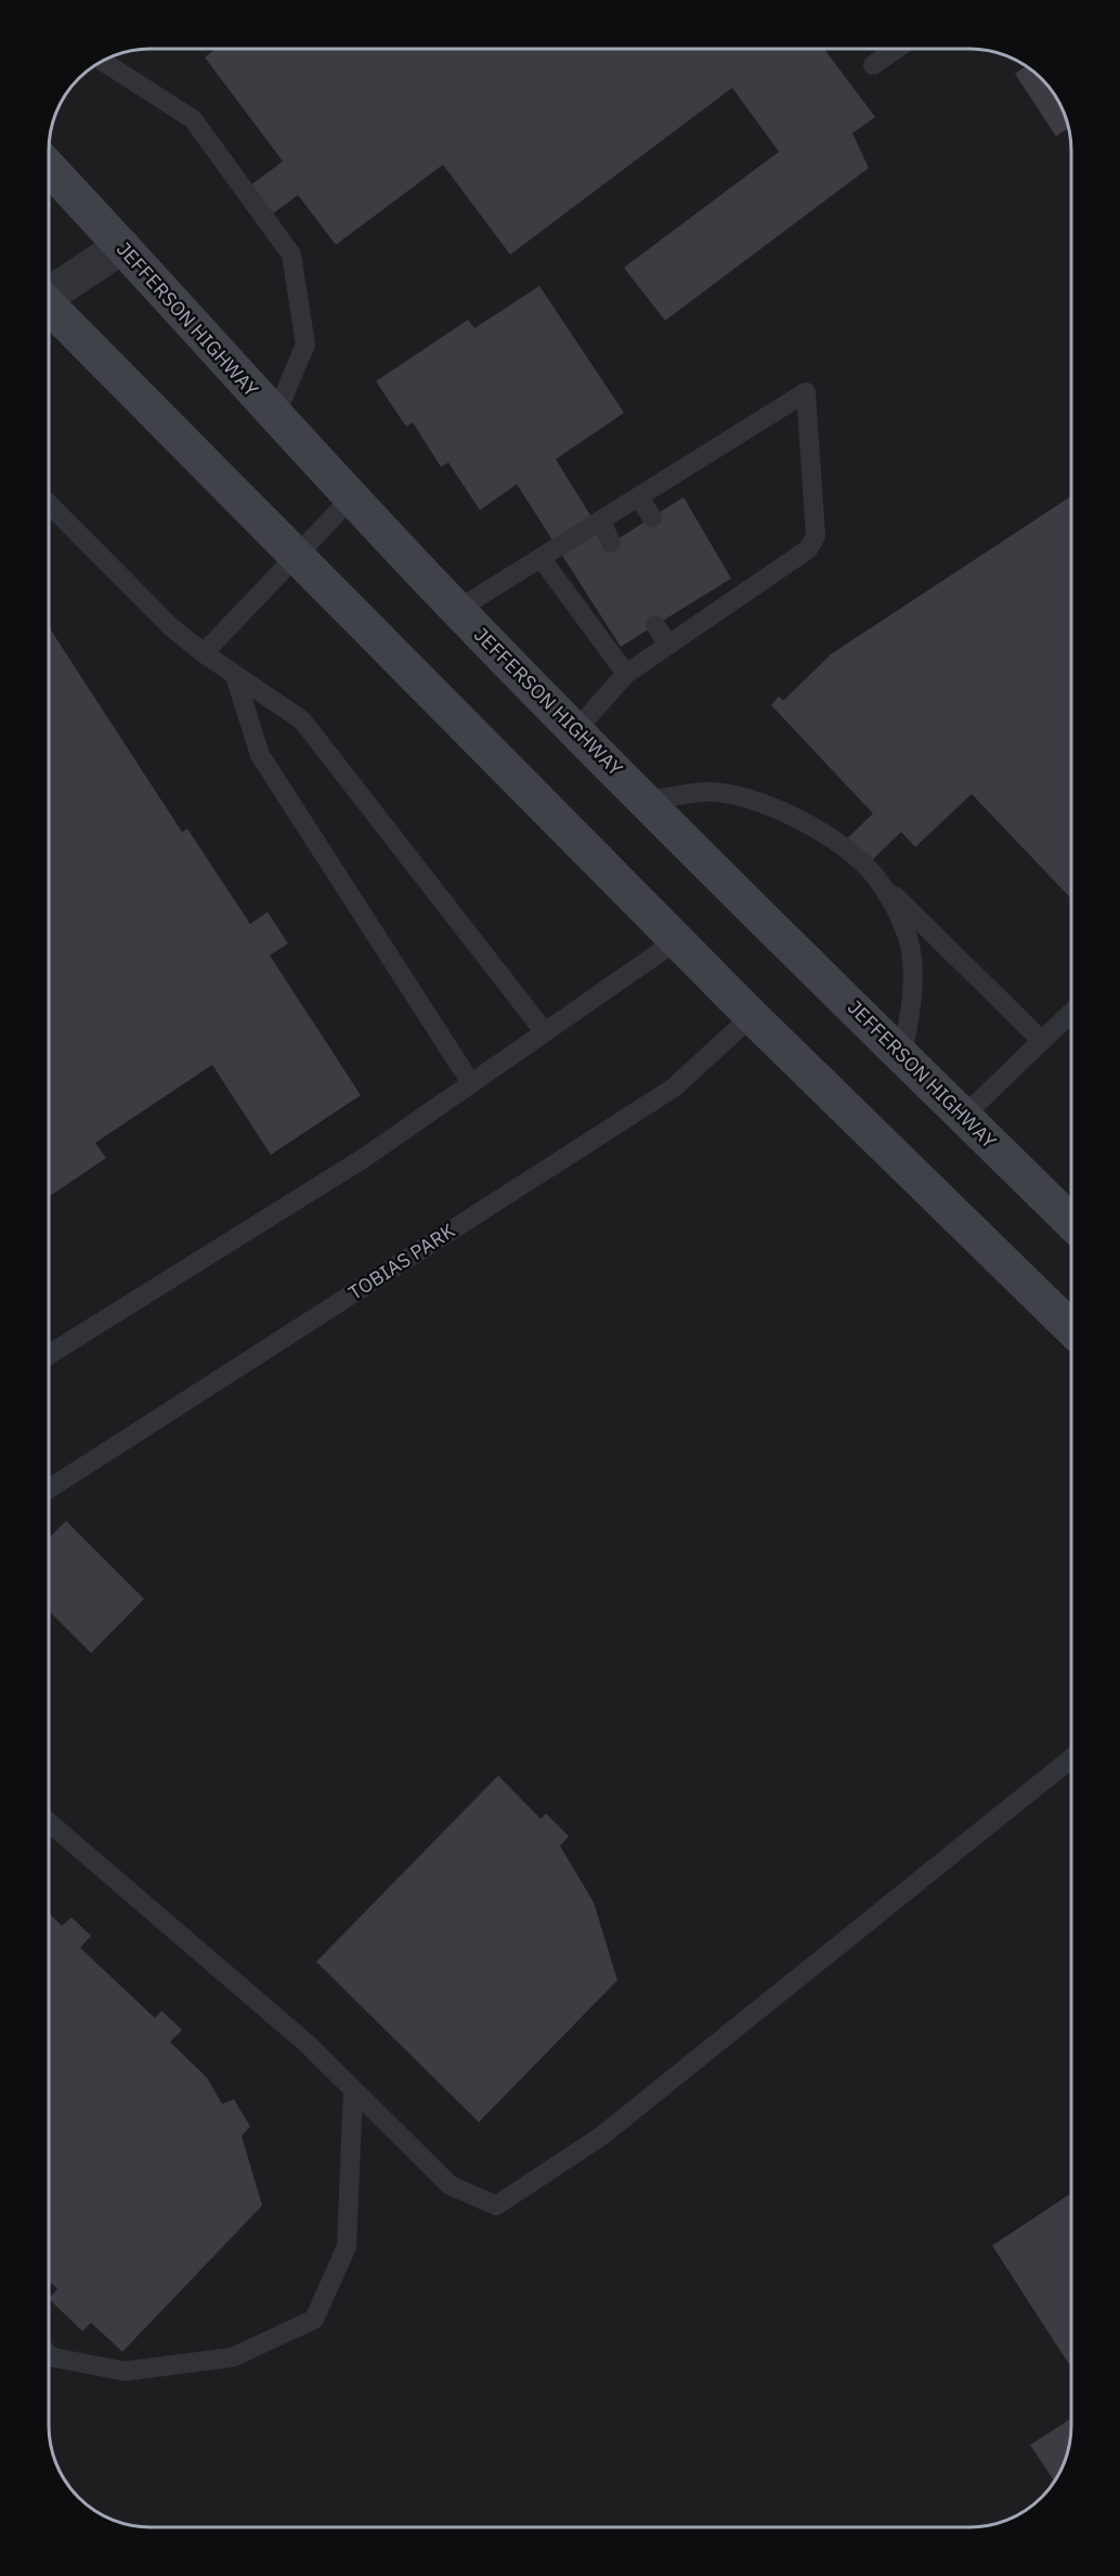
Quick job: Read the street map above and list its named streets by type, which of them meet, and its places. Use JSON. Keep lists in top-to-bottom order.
{
  "streets": {
    "main road": ["JEFFERSON HIGHWAY"],
    "lane": ["TOBIAS PARK"]
  }
}
